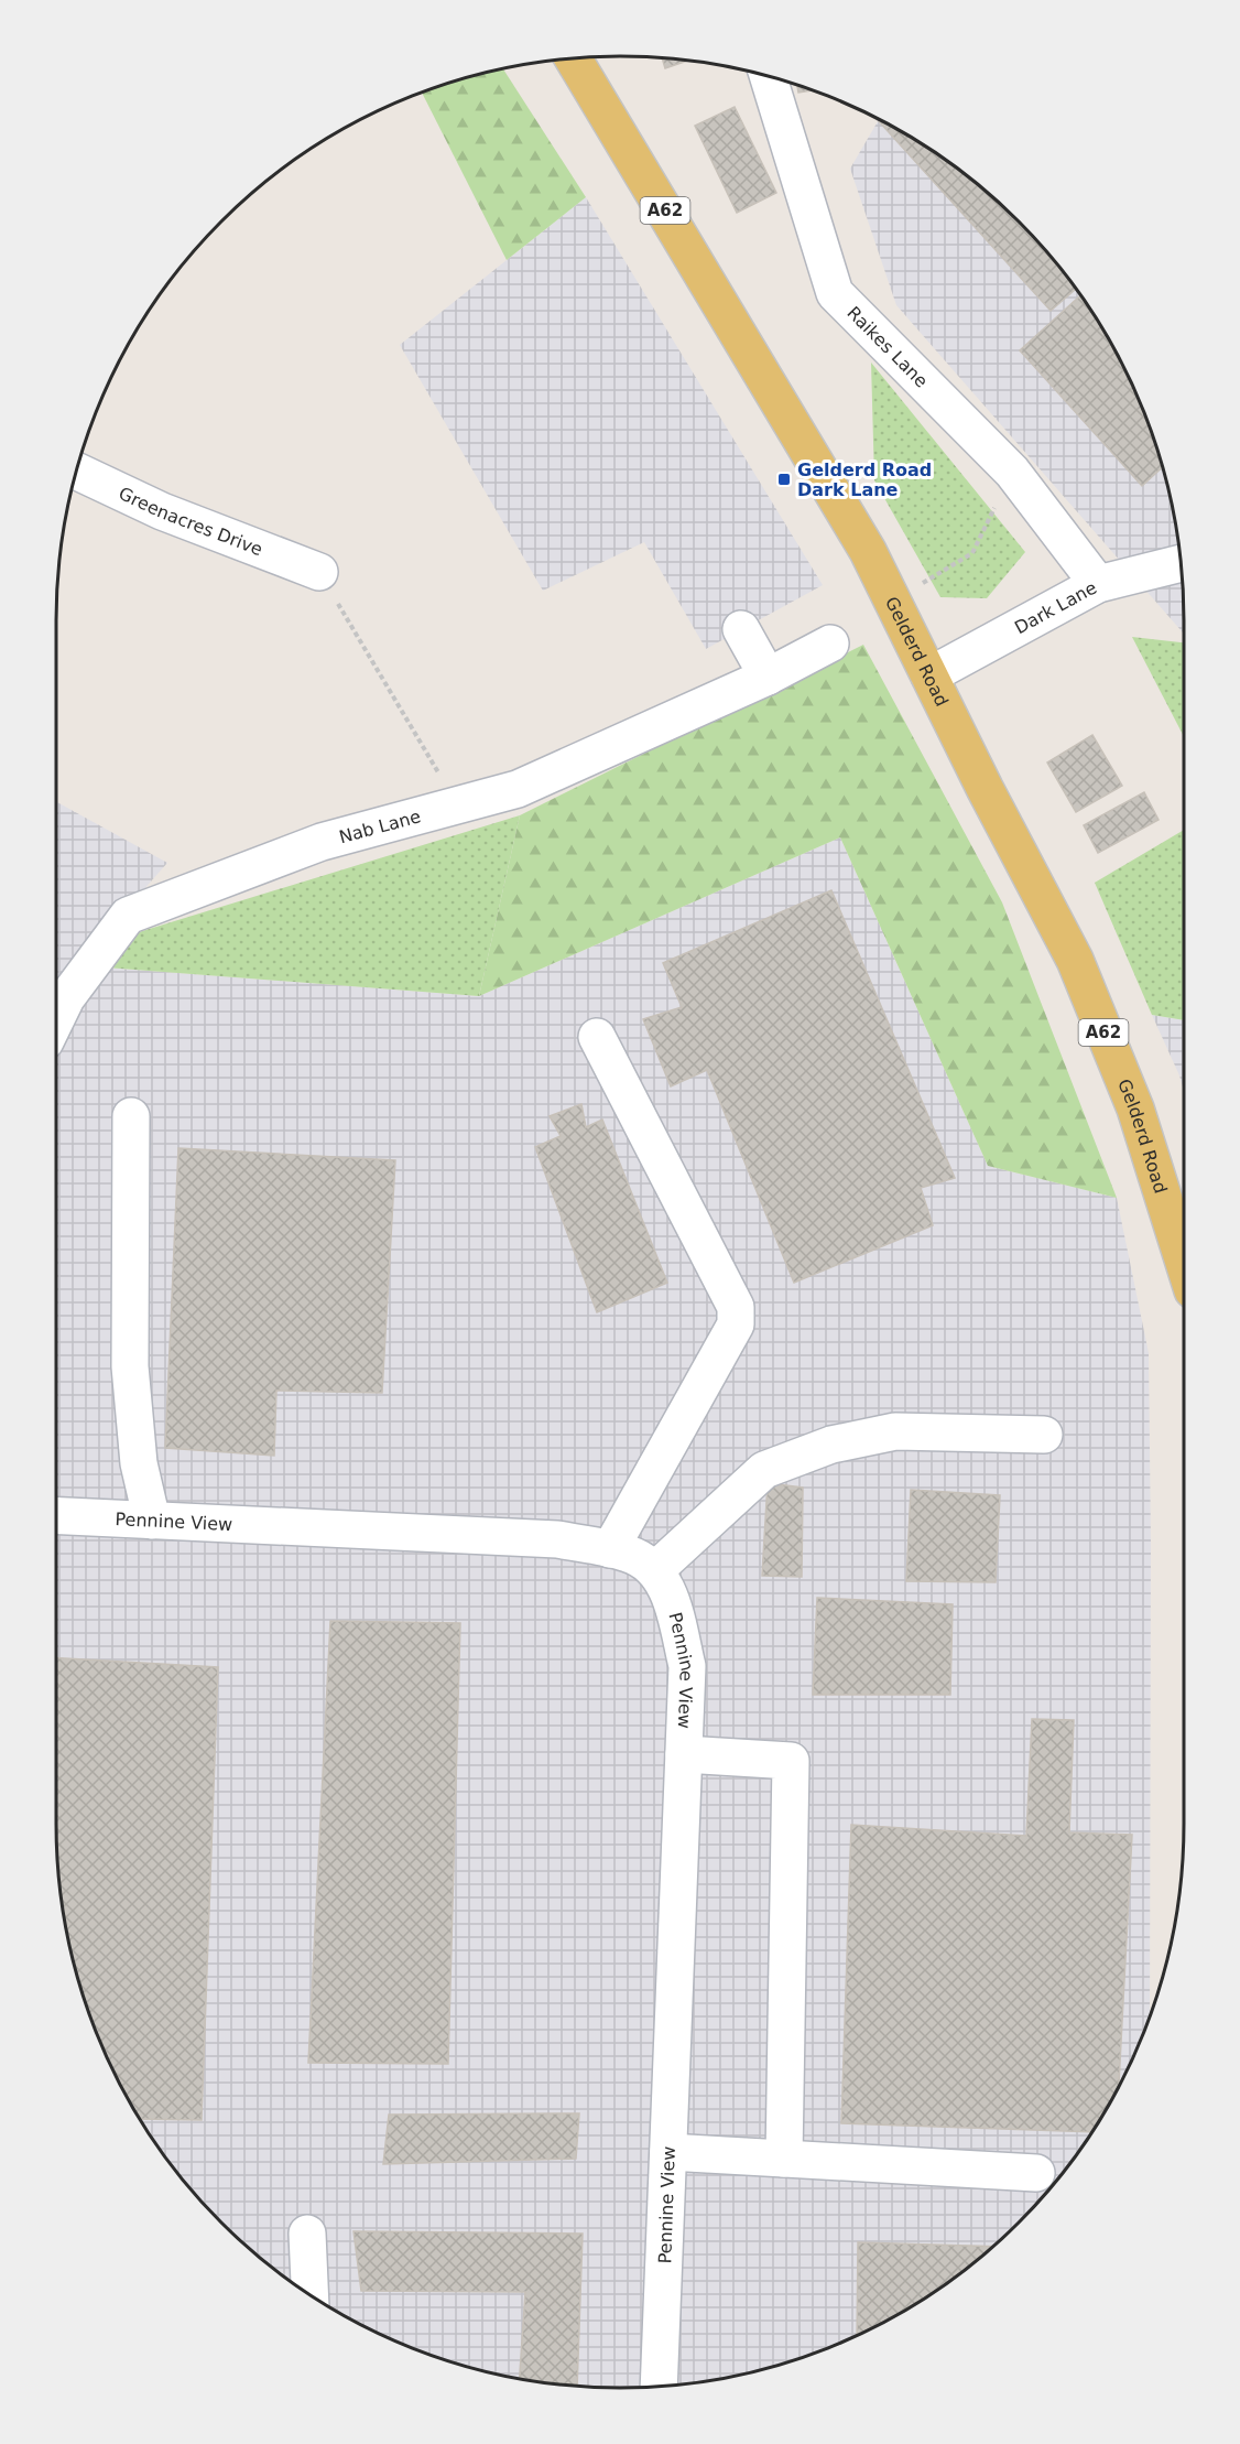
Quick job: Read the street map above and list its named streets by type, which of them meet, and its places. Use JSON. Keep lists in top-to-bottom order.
{
  "streets": {
    "main road": ["A62", "Gelderd Road"],
    "street": [
      "Raikes Lane",
      "Greenacres Drive",
      "Dark Lane",
      "Nab Lane",
      "Pennine View"
    ]
  },
  "crossings": [
    ["Raikes Lane", "Dark Lane"],
    ["Dark Lane", "Gelderd Road"]
  ],
  "places": {
    "transit": ["Gelderd Road Dark Lane"]
  }
}
